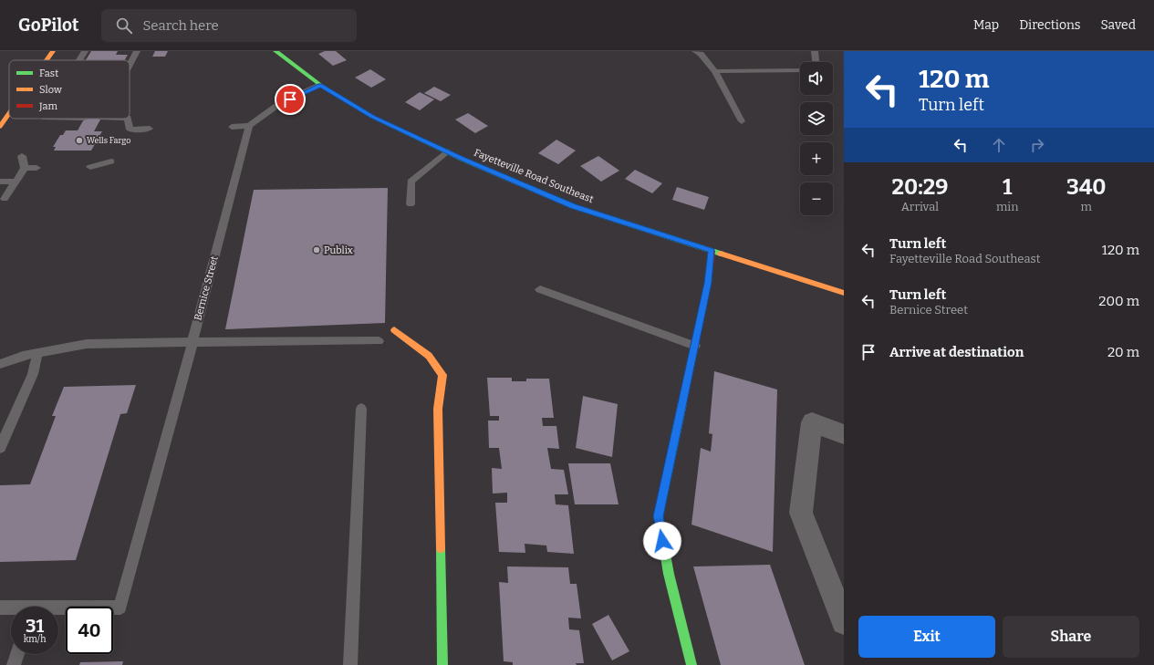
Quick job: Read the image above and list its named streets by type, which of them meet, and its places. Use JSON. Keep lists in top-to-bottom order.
{
  "streets": {
    "street": ["Fayetteville Road Southeast"],
    "lane": ["Bernice Street"]
  },
  "places": ["Wells Fargo", "Publix"],
  "legend": ["Fast", "Slow", "Jam"],
  "page": {
    "header": "GoPilot",
    "search": "Search here",
    "nav": ["Map", "Directions", "Saved"],
    "turn": ["120 m", "Turn left"],
    "map_buttons": ["+", "−"],
    "eta": [
      "20:29",
      "Arrival",
      "1",
      "min",
      "340",
      "m"
    ],
    "list": [
      {
        "name": "Turn left",
        "note": "Fayetteville Road Southeast",
        "value": "120 m"
      },
      {
        "name": "Turn left",
        "note": "Bernice Street",
        "value": "200 m"
      },
      {
        "name": "Arrive at destination",
        "value": "20 m"
      }
    ],
    "speed": "31 km/h",
    "limit": "40",
    "buttons": ["Exit", "Share"]
  }
}
